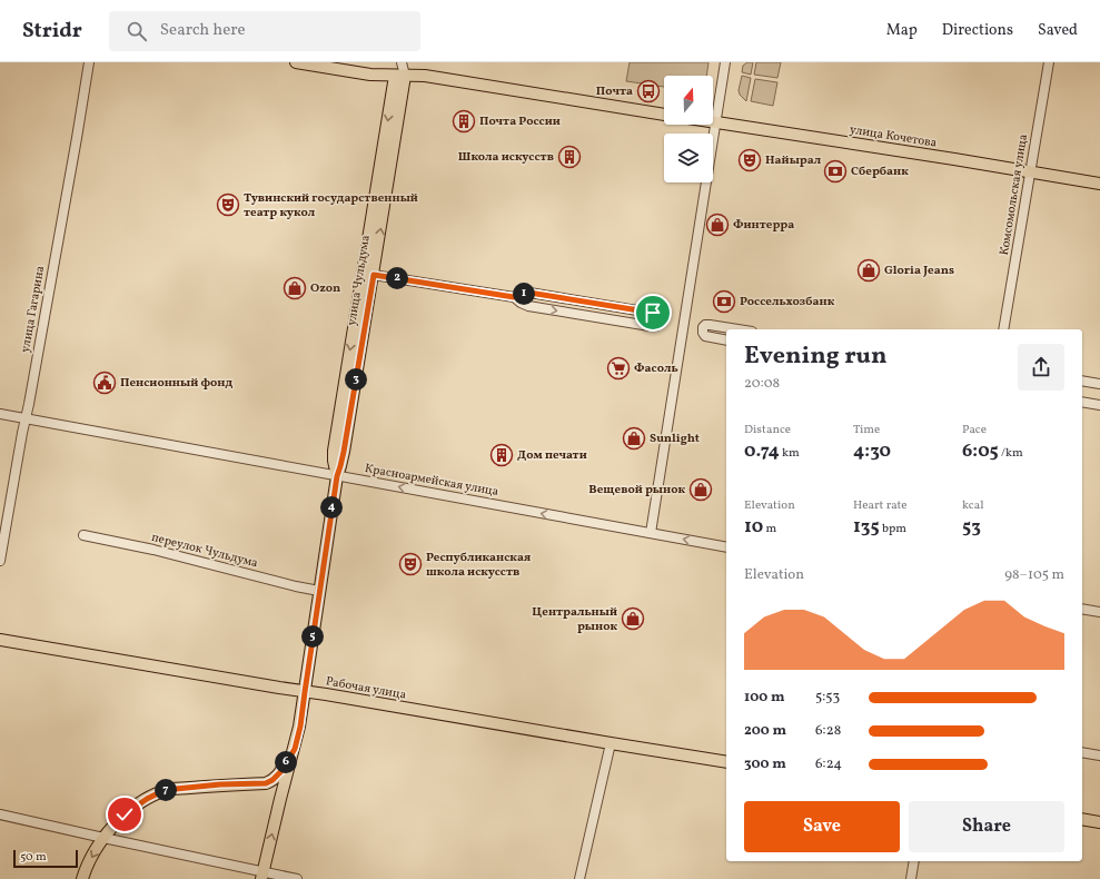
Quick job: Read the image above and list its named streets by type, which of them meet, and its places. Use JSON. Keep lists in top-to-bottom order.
{
  "streets": {
    "main road": ["улица Кочетова", "улица Чульдума", "Рабочая улица"],
    "street": [
      "Комсомольская улица",
      "улица Гагарина",
      "Красноармейская улица",
      "переулок Чульдума"
    ]
  },
  "crossings": [
    ["улица Кочетова", "Комсомольская улица"],
    ["улица Чульдума", "Красноармейская улица"],
    ["улица Чульдума", "переулок Чульдума"],
    ["улица Чульдума", "Рабочая улица"],
    ["улица Гагарина", "Красноармейская улица"]
  ],
  "one_way": ["Красноармейская улица"],
  "places": {
    "bus stop": ["Почта"],
    "building": ["Почта России", "Школа искусств", "Дом печати"],
    "theatre": ["Найырал", "Тувинский государственный театр кукол", "Республиканская школа искусств"],
    "bank": ["Сбербанк", "Россельхозбанк"],
    "shop": [
      "Финтерра",
      "Gloria Jeans",
      "Ozon",
      "Sunlight",
      "Вещевой рынок",
      "Центральный рынок"
    ],
    "supermarket": ["Фасоль"],
    "public building": ["Пенсионный фонд"]
  },
  "scale_bar": "50 m",
  "north": "top",
  "page": {
    "header": "Stridr",
    "search": "Search here",
    "nav": ["Map", "Directions", "Saved"],
    "pins": [
      "2",
      "1",
      "3",
      "4",
      "5",
      "6",
      "7"
    ],
    "heading": ["Evening run", "20:08"],
    "stats": [
      ["Distance", "0.74 km"],
      ["Time", "4:30"],
      ["Pace", "6:05 /km"],
      ["Elevation", "10 m"],
      ["Heart rate", "135 bpm"],
      ["kcal", "53"]
    ],
    "chart": ["Elevation", "98–105 m"],
    "list": [
      {
        "name": "100 m",
        "note": "5:53"
      },
      {
        "name": "200 m",
        "note": "6:28"
      },
      {
        "name": "300 m",
        "note": "6:24"
      }
    ],
    "buttons": ["Save", "Share"],
    "scale": "50 m"
  }
}
